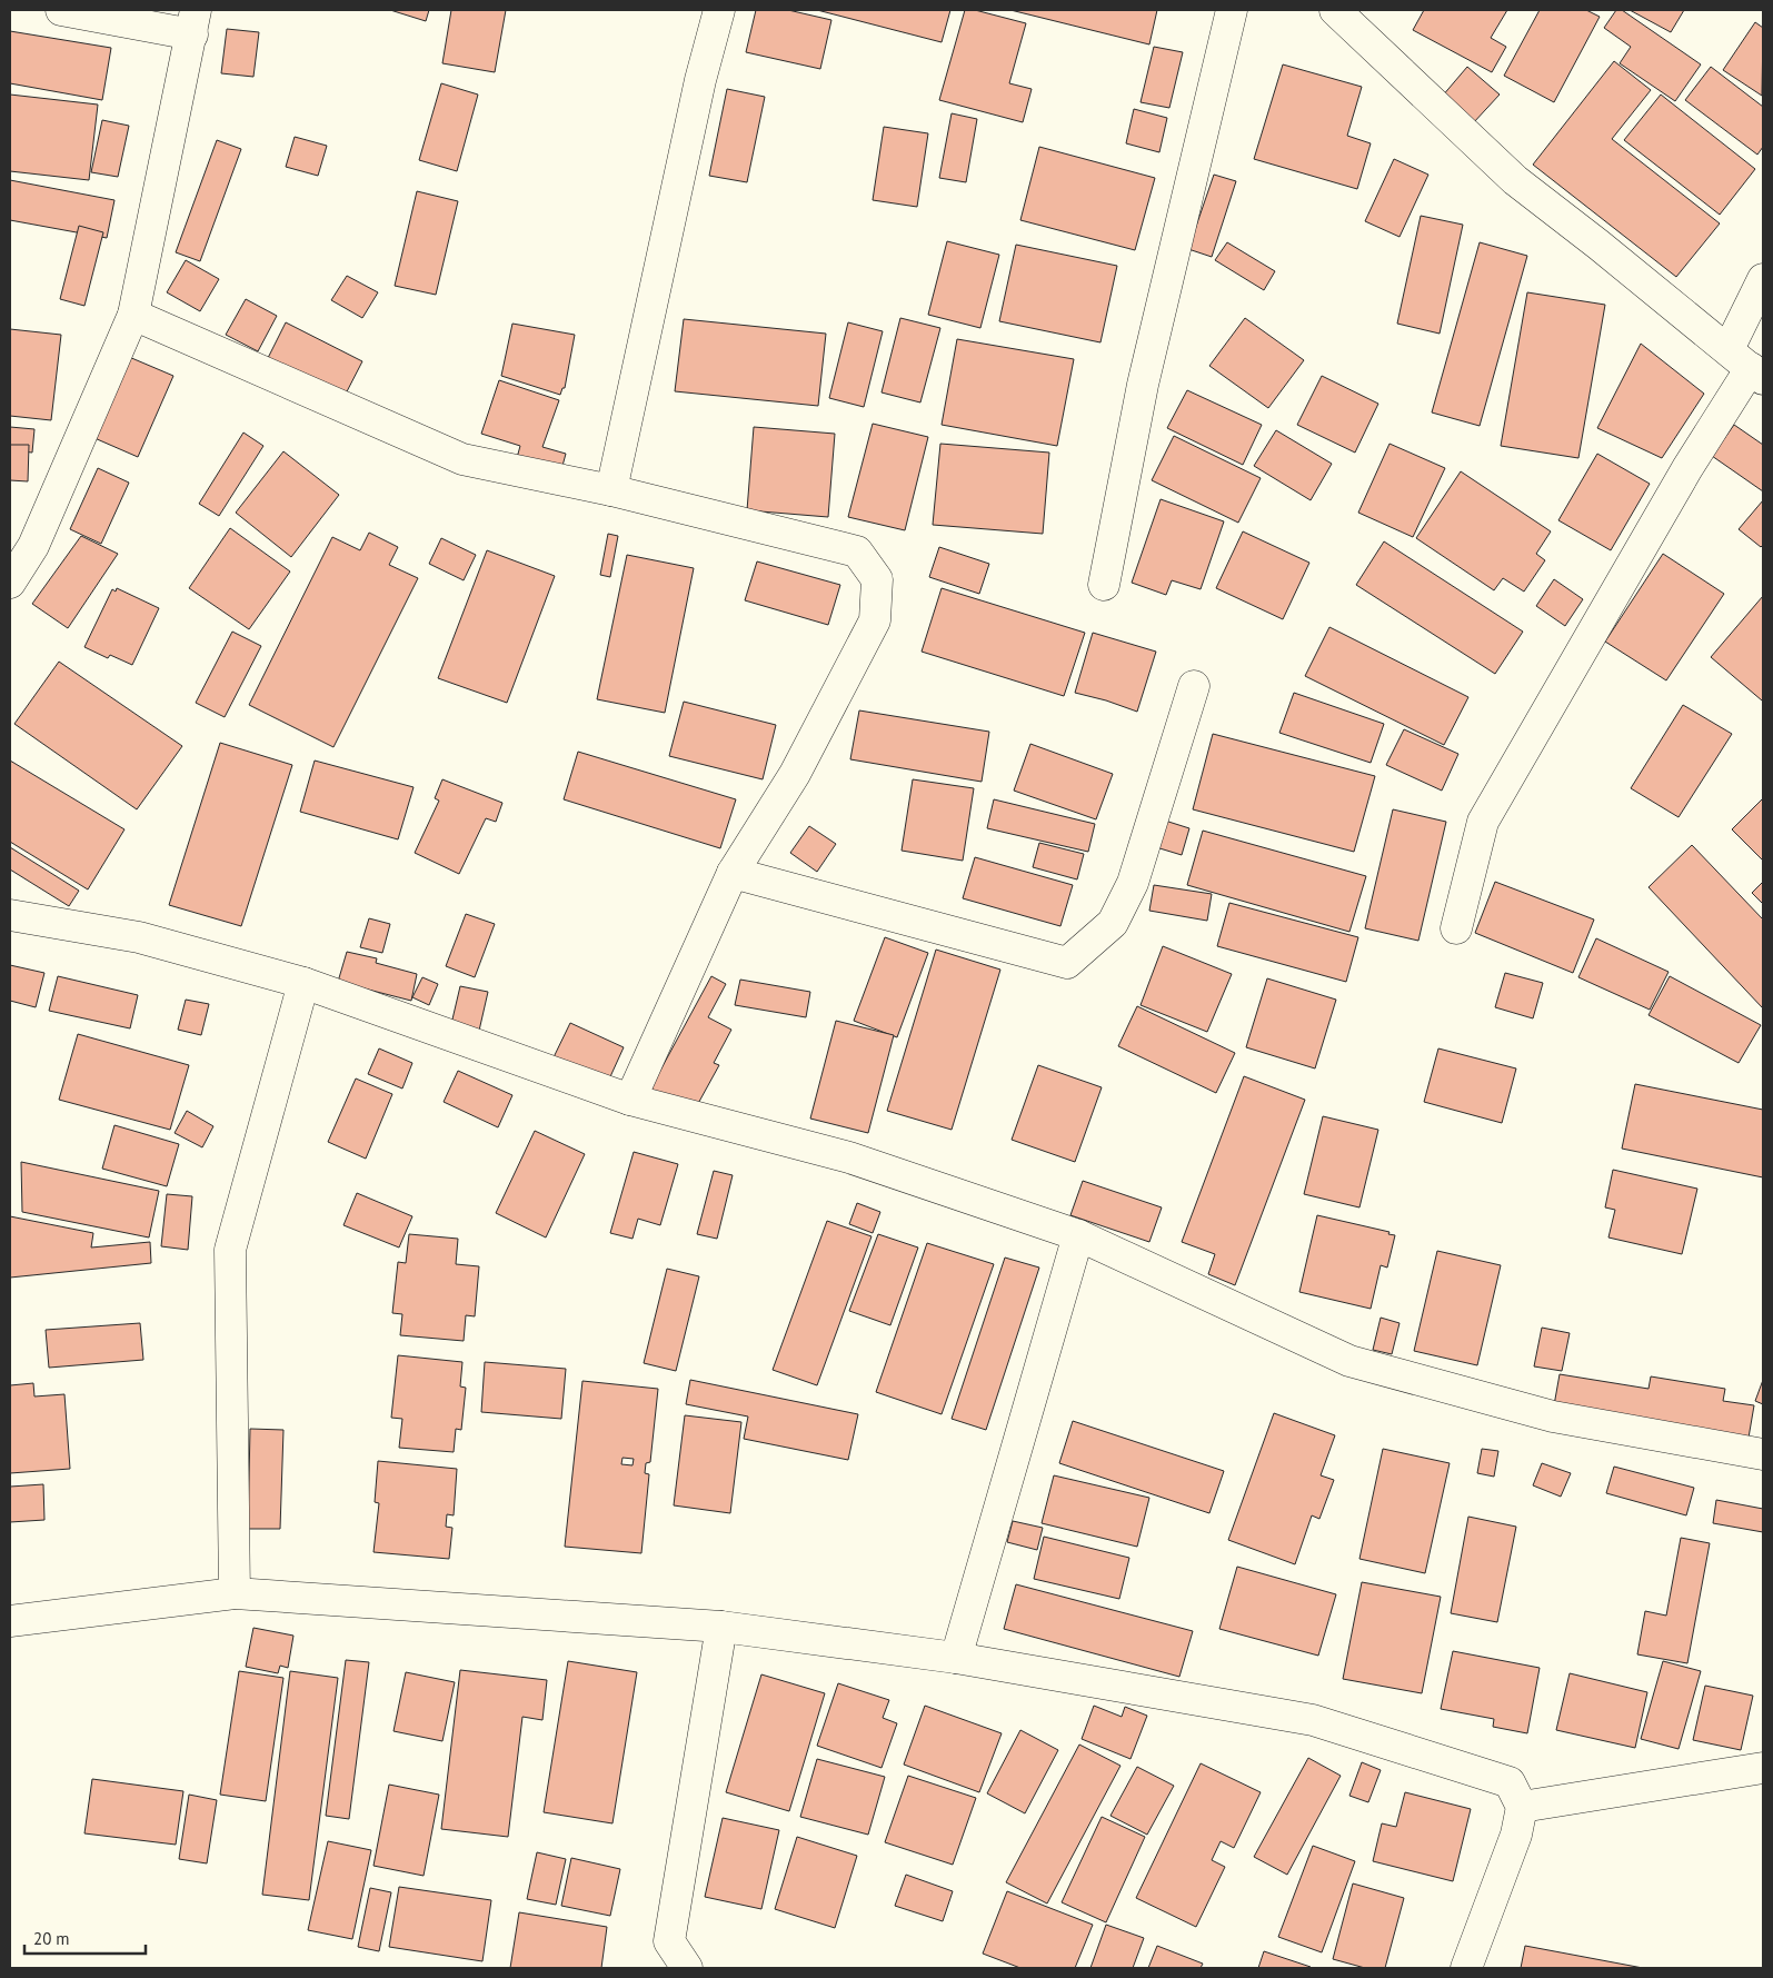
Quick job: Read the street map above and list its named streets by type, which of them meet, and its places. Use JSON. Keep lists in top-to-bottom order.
{
  "scale_bar": "20 m"
}
